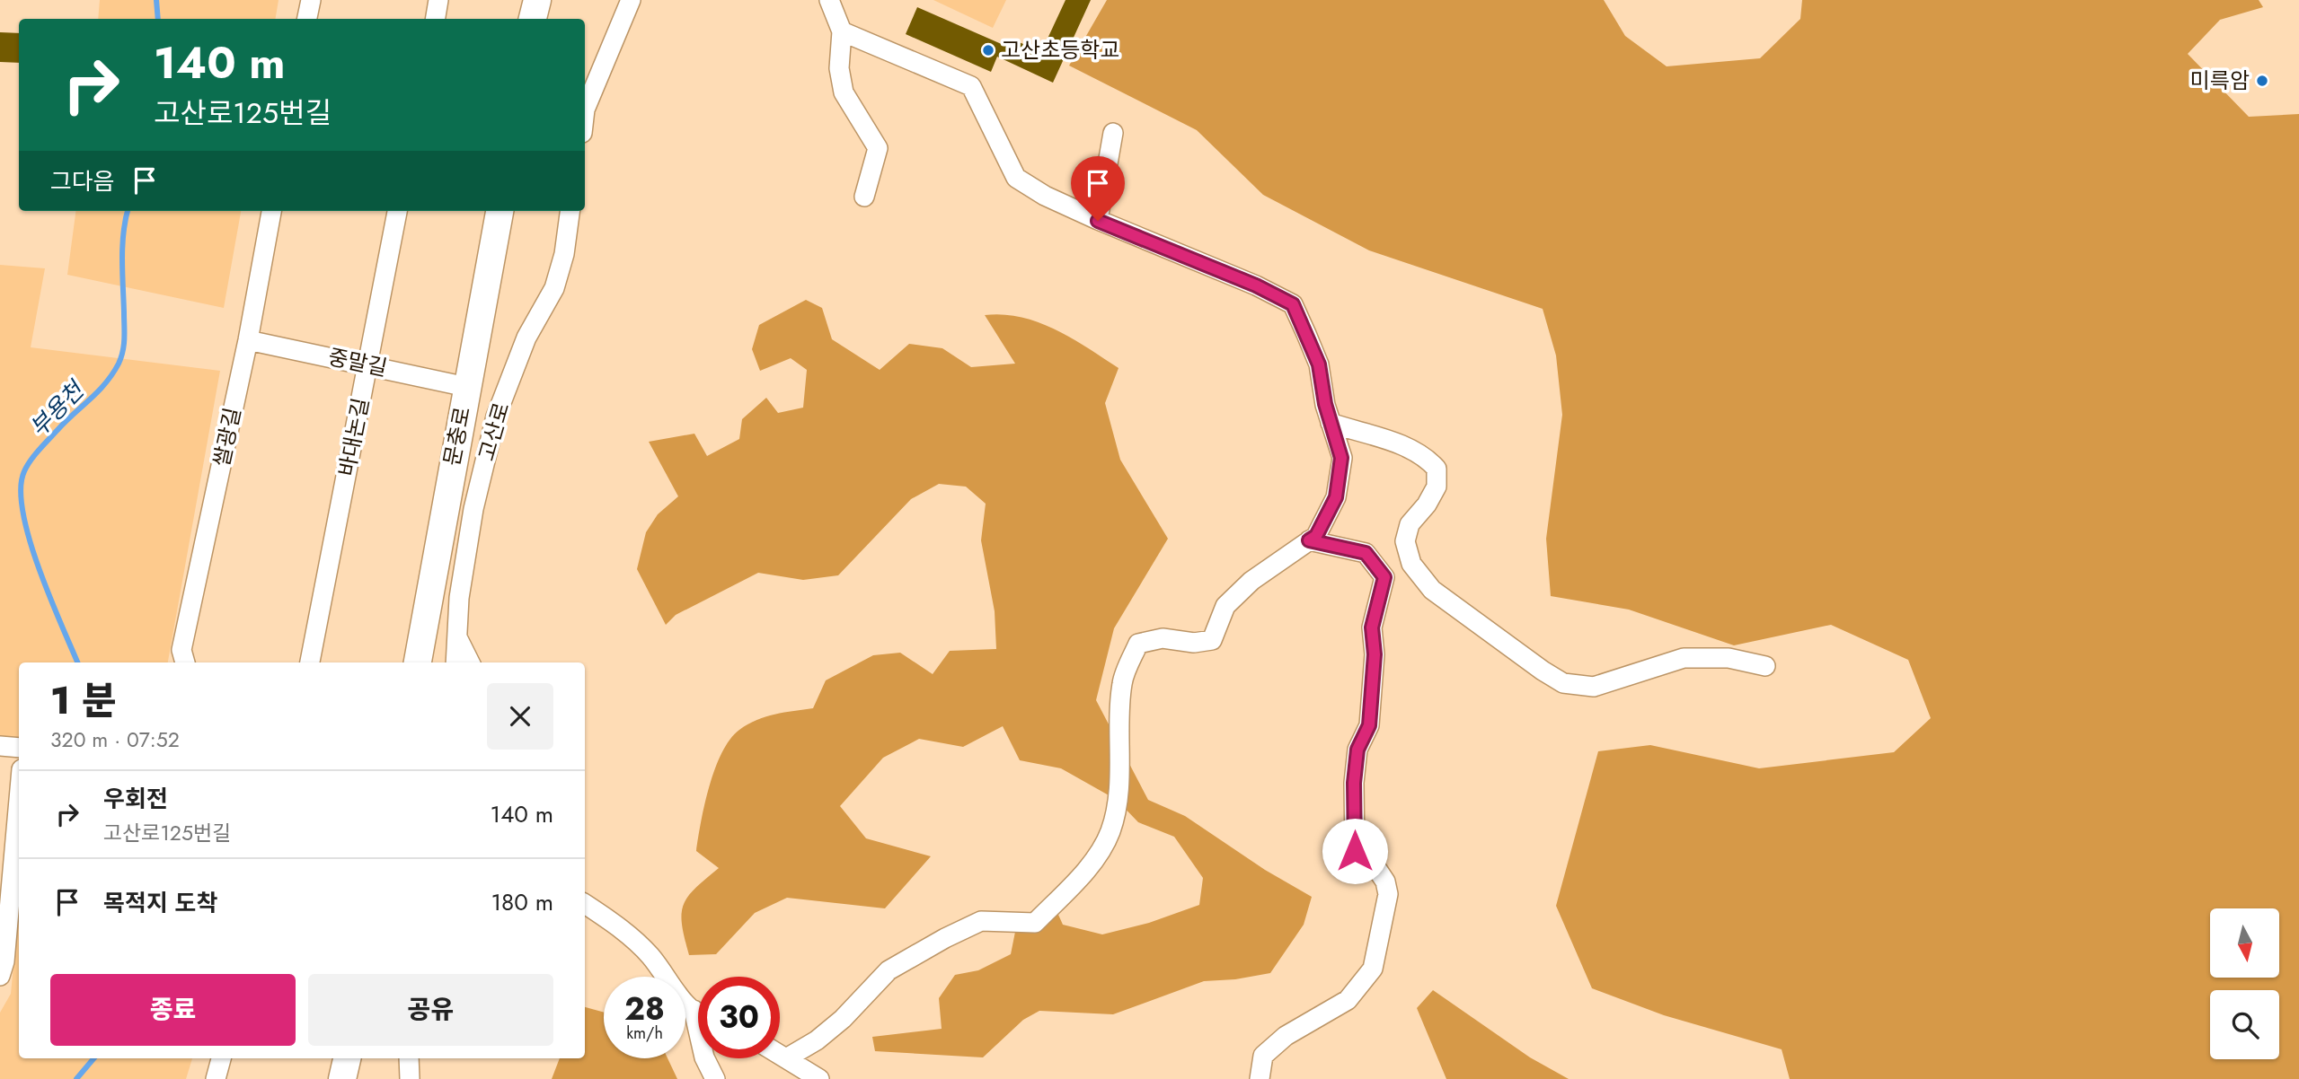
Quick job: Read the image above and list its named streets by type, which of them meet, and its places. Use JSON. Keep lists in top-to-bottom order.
{
  "streets": {
    "street": [
      "중말길",
      "고산로",
      "문충로",
      "쌀광길",
      "바대논길"
    ]
  },
  "crossings": [
    ["중말길", "문충로"],
    ["중말길", "쌀광길"],
    ["중말길", "바대논길"]
  ],
  "water": ["부용천"],
  "places": ["고산초등학교", "미륵암"],
  "north": "bottom",
  "page": {
    "turn": ["140 m", "고산로125번길"],
    "then": "그다음",
    "heading": ["1 분", "320 m · 07:52"],
    "list": [
      {
        "name": "우회전",
        "note": "고산로125번길",
        "value": "140 m"
      },
      {
        "name": "목적지 도착",
        "value": "180 m"
      }
    ],
    "buttons": ["종료", "공유"],
    "speed": "28 km/h",
    "limit": "30"
  }
}
